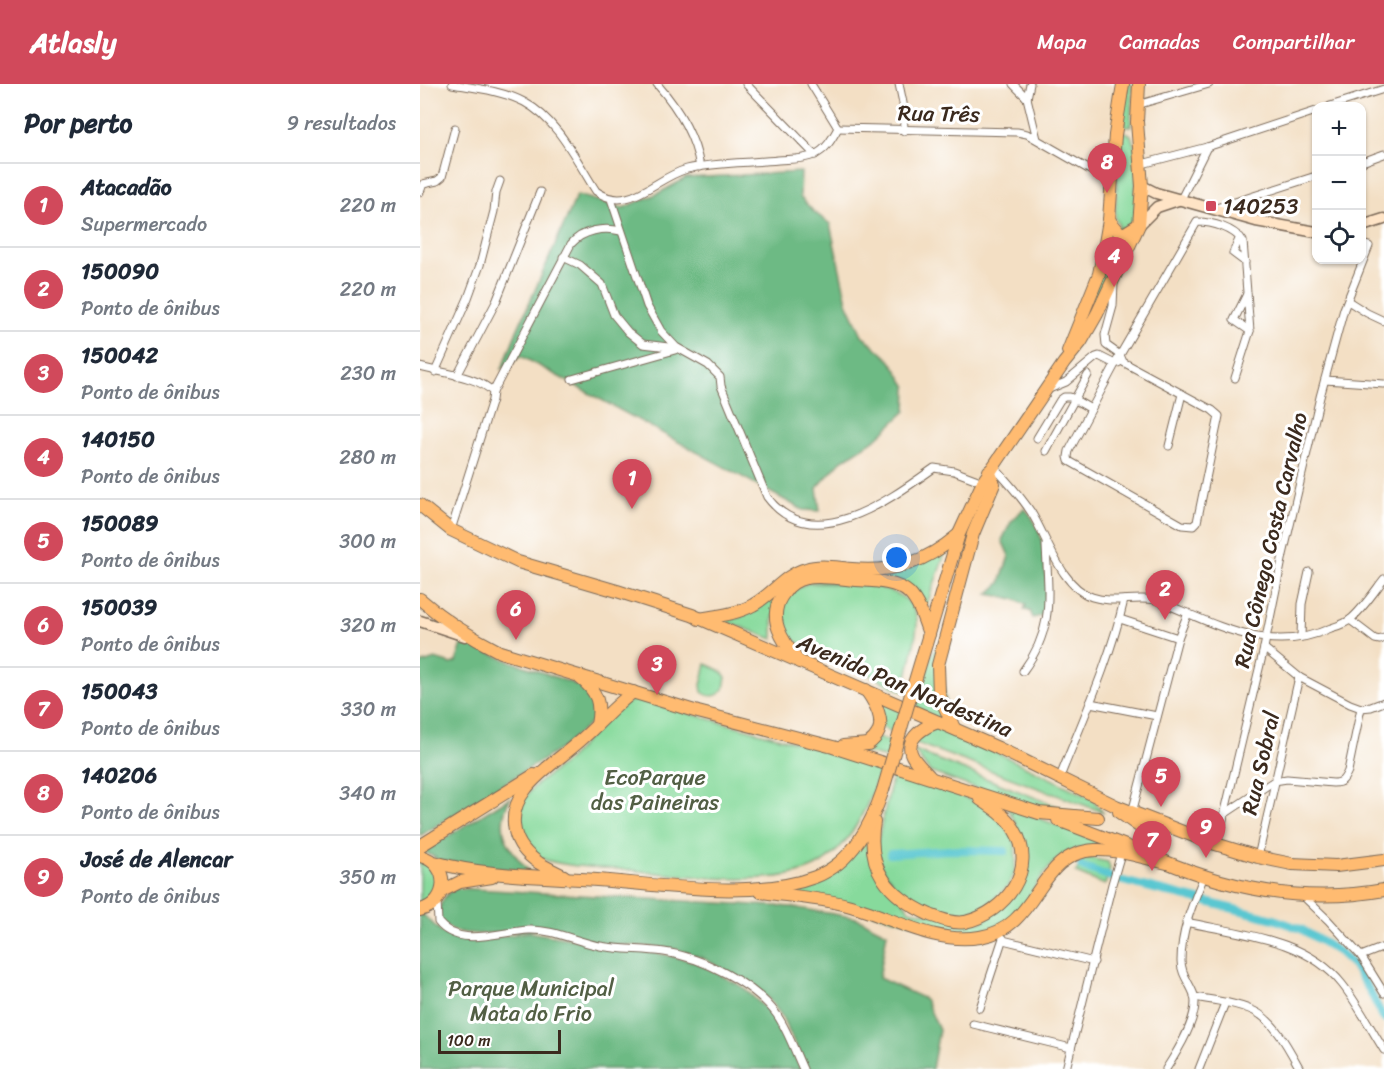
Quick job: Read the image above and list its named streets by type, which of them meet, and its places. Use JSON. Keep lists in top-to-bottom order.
{
  "streets": {
    "highway": ["Avenida Pan Nordestina"],
    "street": ["Rua Três", "Rua Cônego Costa Carvalho", "Rua Sobral"]
  },
  "crossings": [
    ["Rua Cônego Costa Carvalho", "Avenida Pan Nordestina"],
    ["Avenida Pan Nordestina", "Rua Sobral"]
  ],
  "parks": ["EcoParque das Paineiras", "Parque Municipal Mata do Frio"],
  "places": {
    "transit": ["140253"]
  },
  "scale_bar": "100 m",
  "page": {
    "header": "Atlasly",
    "nav": ["Mapa", "Camadas", "Compartilhar"],
    "heading": ["Por perto", "9 resultados"],
    "map_buttons": ["+", "−"],
    "pins": [
      "8",
      "4",
      "1",
      "2",
      "6",
      "3",
      "5",
      "9",
      "7"
    ],
    "list": [
      {
        "mark": "1",
        "name": "Atacadão",
        "note": "Supermercado",
        "value": "220 m"
      },
      {
        "mark": "2",
        "name": "150090",
        "note": "Ponto de ônibus",
        "value": "220 m"
      },
      {
        "mark": "3",
        "name": "150042",
        "note": "Ponto de ônibus",
        "value": "230 m"
      },
      {
        "mark": "4",
        "name": "140150",
        "note": "Ponto de ônibus",
        "value": "280 m"
      },
      {
        "mark": "5",
        "name": "150089",
        "note": "Ponto de ônibus",
        "value": "300 m"
      },
      {
        "mark": "6",
        "name": "150039",
        "note": "Ponto de ônibus",
        "value": "320 m"
      },
      {
        "mark": "7",
        "name": "150043",
        "note": "Ponto de ônibus",
        "value": "330 m"
      },
      {
        "mark": "8",
        "name": "140206",
        "note": "Ponto de ônibus",
        "value": "340 m"
      },
      {
        "mark": "9",
        "name": "José de Alencar",
        "note": "Ponto de ônibus",
        "value": "350 m"
      }
    ],
    "scale": "100 m"
  }
}
